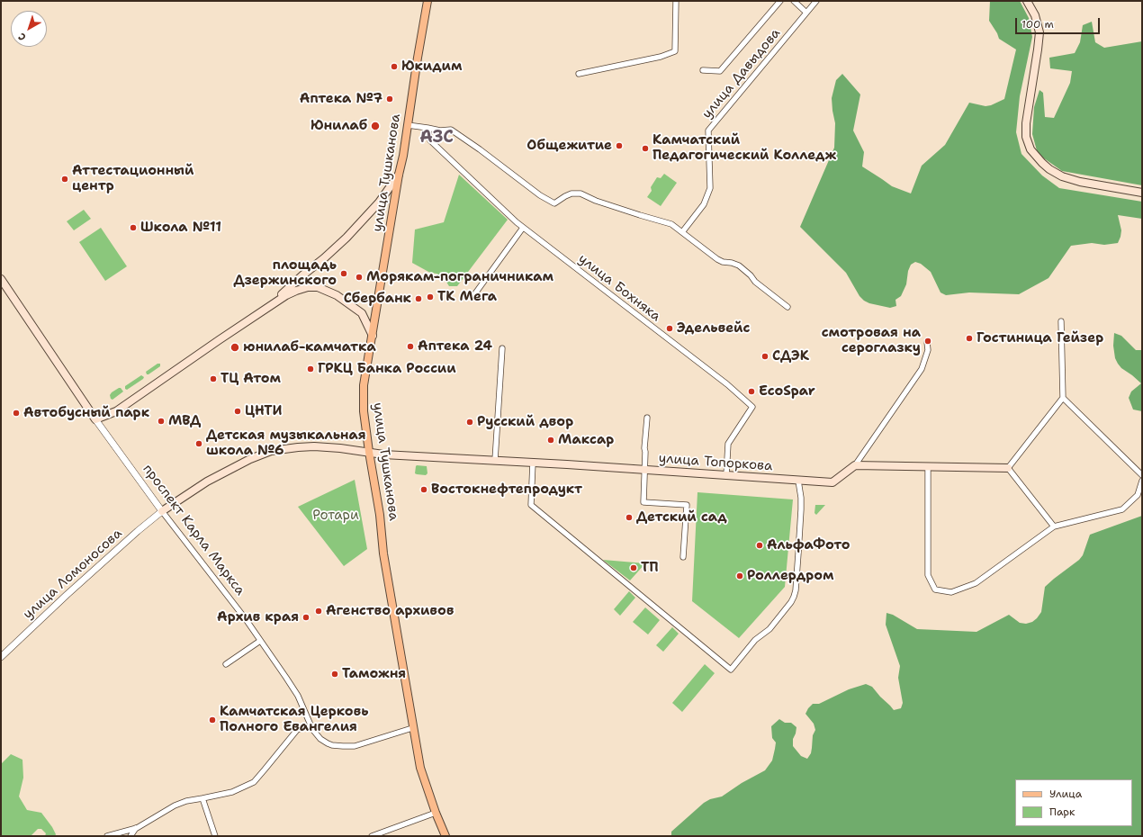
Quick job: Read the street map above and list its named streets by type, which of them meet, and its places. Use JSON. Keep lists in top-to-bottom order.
{
  "streets": {
    "main road": ["улица Тушканова", "улица Топоркова", "проспект Карла Маркса"],
    "street": ["улица Давыдова", "улица Бохняка", "улица Ломоносова"]
  },
  "crossings": [
    ["улица Тушканова", "улица Топоркова"],
    ["улица Тушканова", "проспект Карла Маркса"],
    ["улица Бохняка", "улица Топоркова"],
    ["улица Топоркова", "проспект Карла Маркса"],
    ["улица Топоркова", "улица Ломоносова"],
    ["проспект Карла Маркса", "улица Ломоносова"]
  ],
  "districts": ["АЗС"],
  "parks": ["Ротари"],
  "places": [
    "Юкидим",
    "Аптека №7",
    "Юнилаб",
    "Общежитие",
    "Камчатский Педагогический Колледж",
    "Аттестационный центр",
    "Школа №11",
    "площадь Дзержинского",
    "Морякам-пограничникам",
    "ТК Мега",
    "Сбербанк",
    "Эдельвейс",
    "Гостиница Гейзер",
    "смотровая на сероглазку",
    "Аптека 24",
    "юнилаб-камчатка",
    "СДЭК",
    "ГРКЦ Банка России",
    "ТЦ Атом",
    "EcoSpar",
    "ЦНТИ",
    "Автобусный парк",
    "МВД",
    "Русский двор",
    "Максар",
    "Детская музыкальная школа №6",
    "Востокнефтепродукт",
    "Детский сад",
    "АльфаФото",
    "ТП",
    "Роллердром",
    "Агенство архивов",
    "Архив края",
    "Таможня",
    "Камчатская Церковь Полного Евангелия"
  ],
  "legend": ["Улица", "Парк"],
  "scale_bar": "100 m",
  "north": "bottom left"
}
